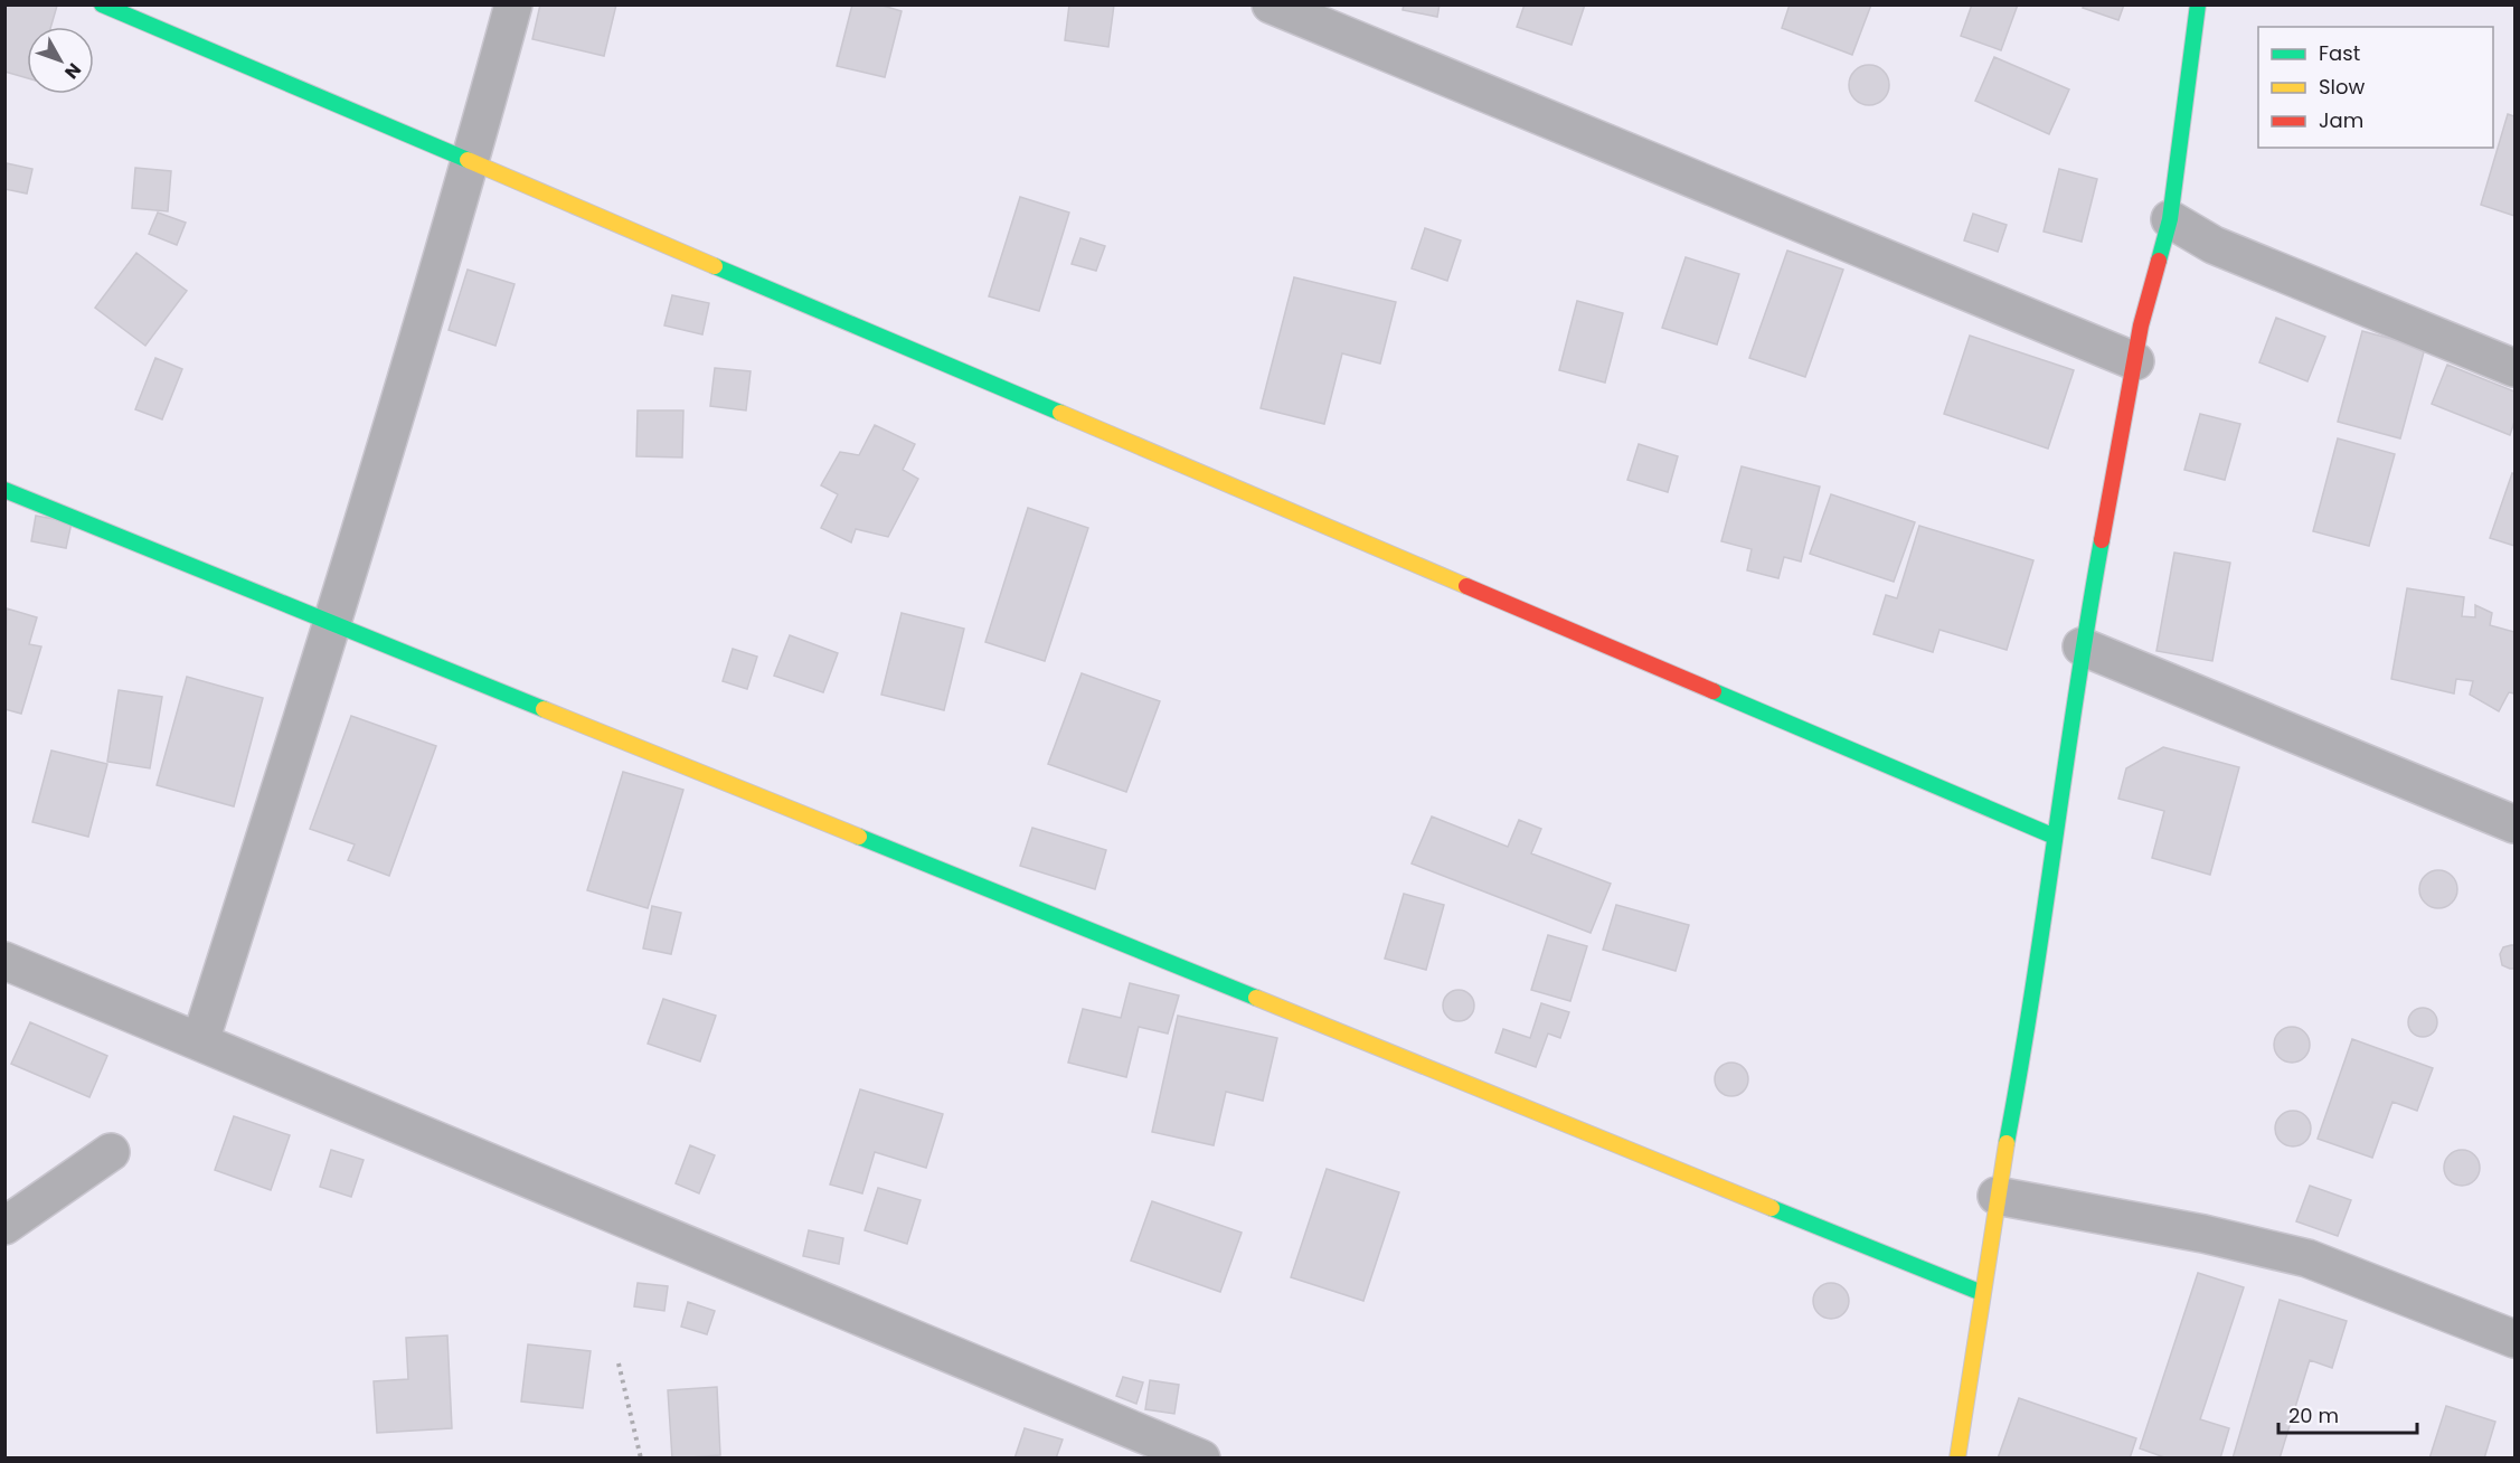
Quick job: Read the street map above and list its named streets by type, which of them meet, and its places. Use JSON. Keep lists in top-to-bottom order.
{
  "legend": ["Fast", "Slow", "Jam"],
  "scale_bar": "20 m",
  "north": "bottom right"
}
